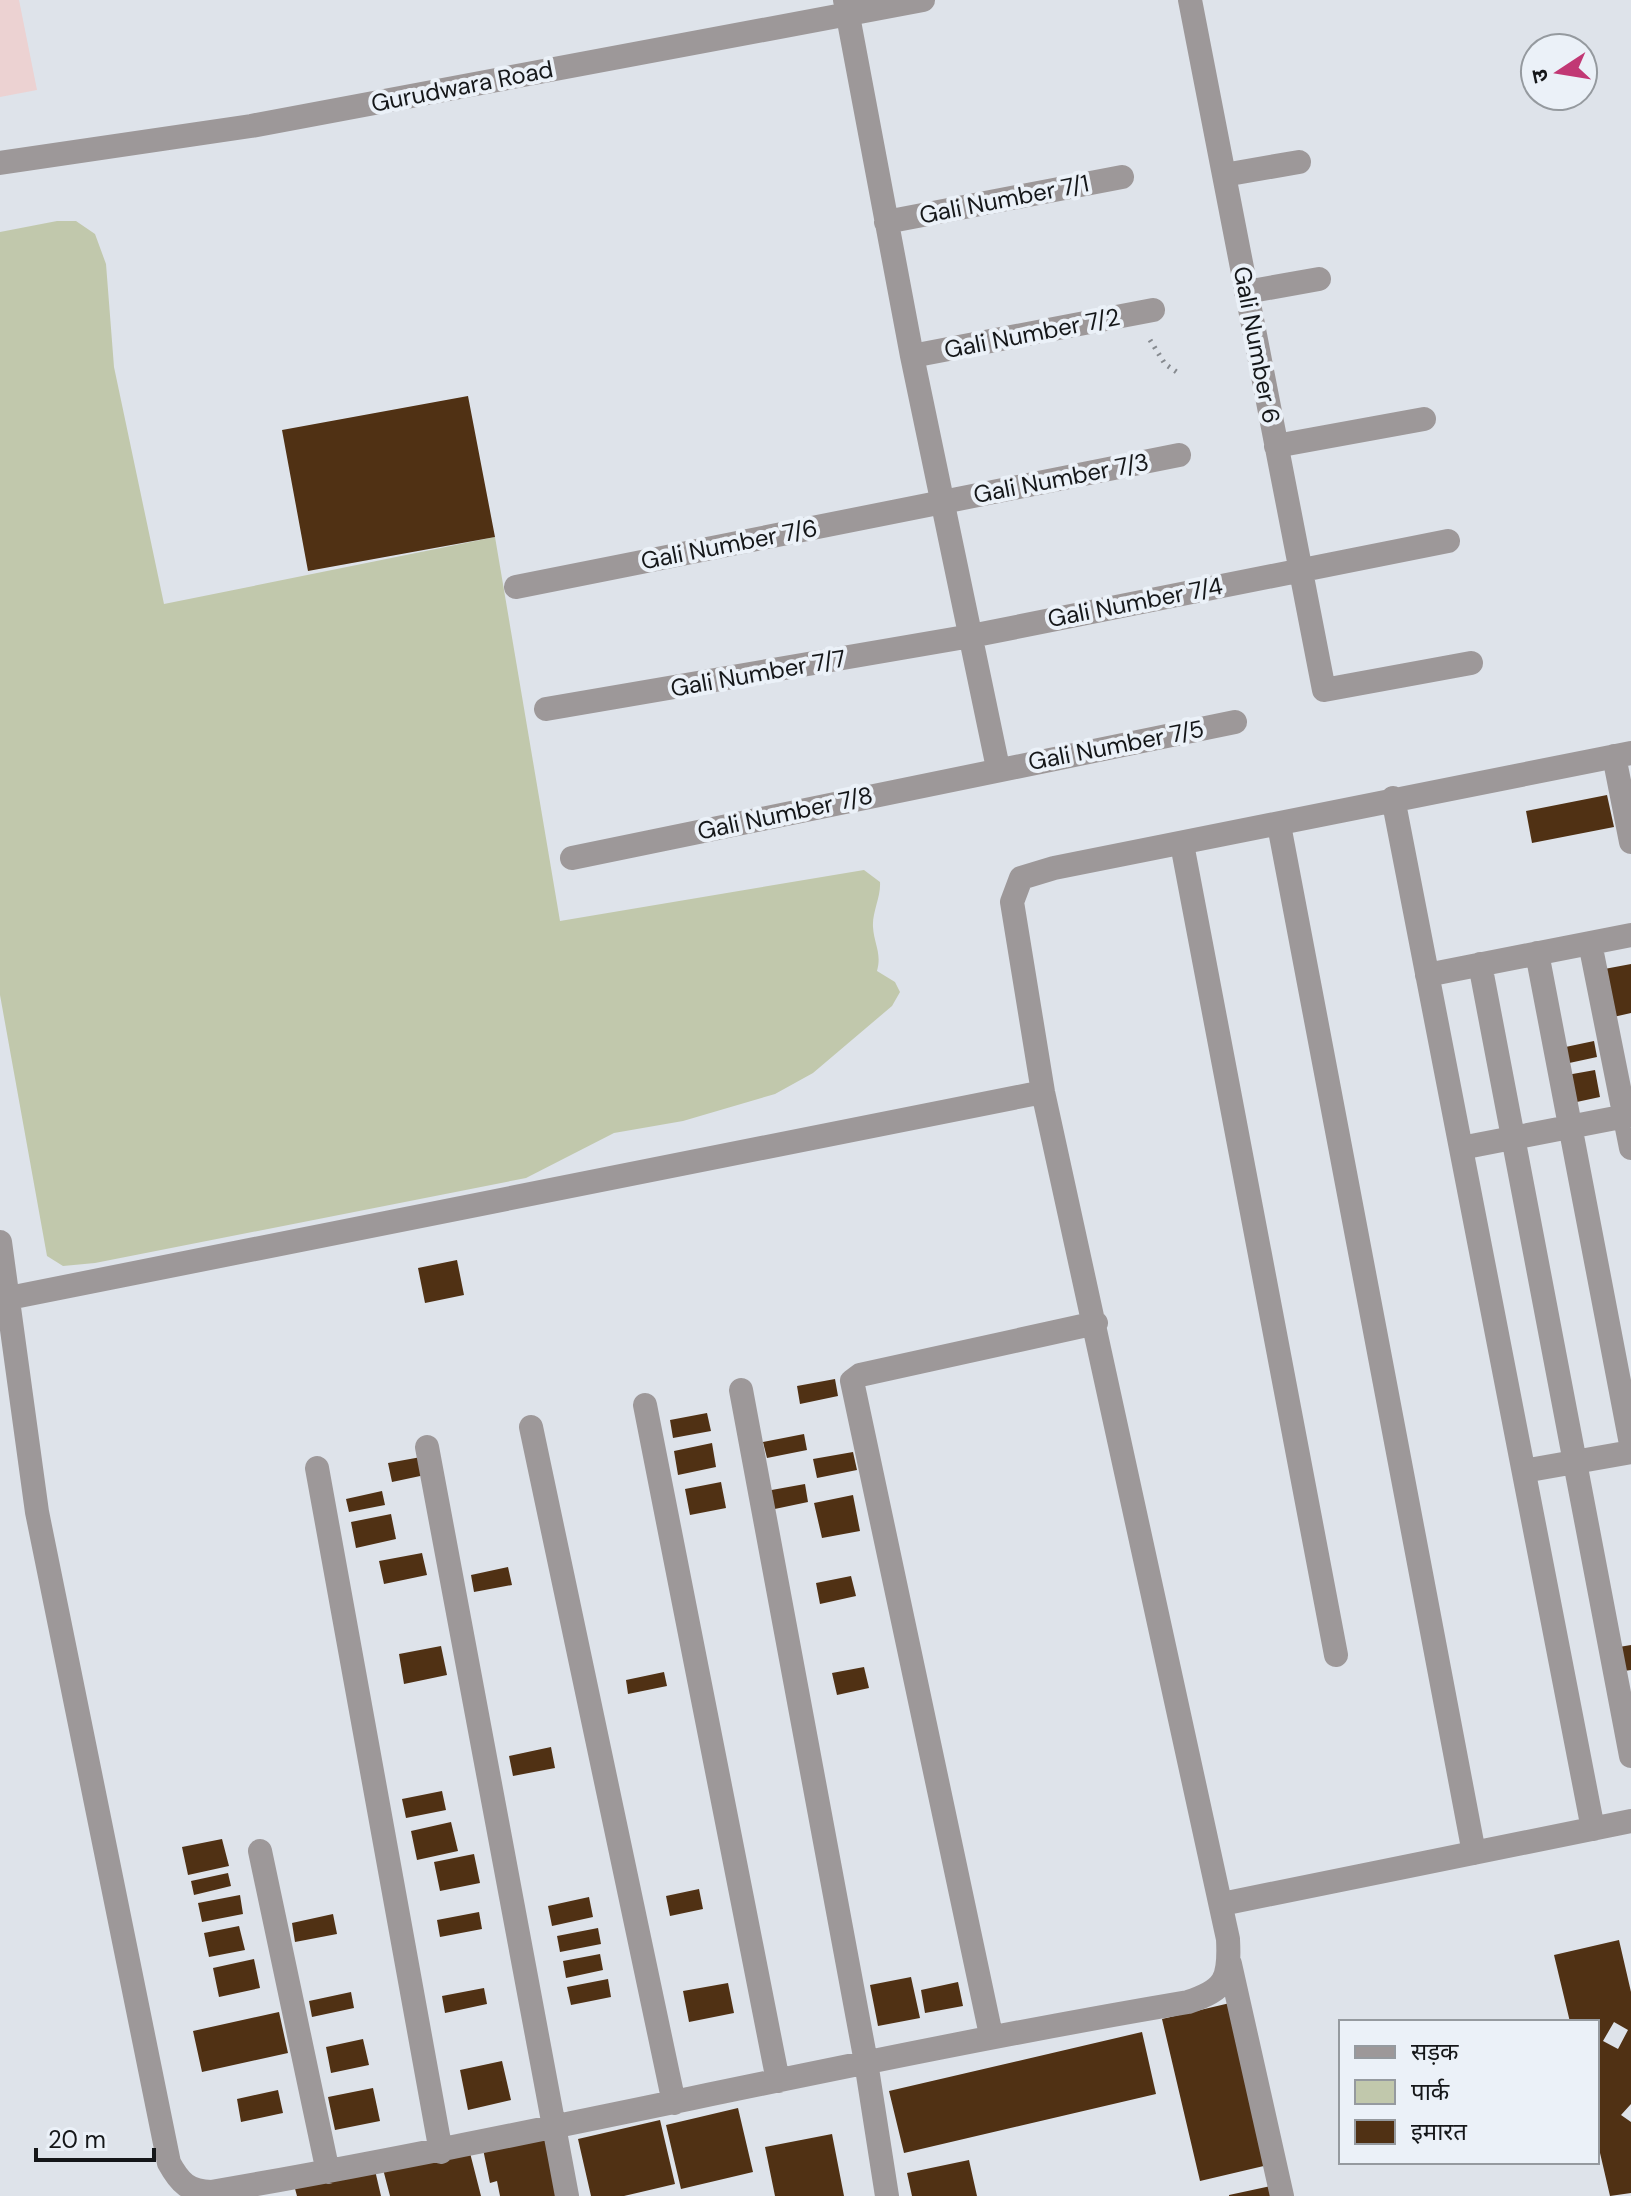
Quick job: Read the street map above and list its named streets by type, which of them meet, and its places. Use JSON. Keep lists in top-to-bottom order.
{
  "streets": {
    "street": [
      "Gurudwara Road",
      "Gali Number 7/1",
      "Gali Number 7/2",
      "Gali Number 6",
      "Gali Number 7/3",
      "Gali Number 7/6",
      "Gali Number 7/4",
      "Gali Number 7/7",
      "Gali Number 7/5",
      "Gali Number 7/8"
    ]
  },
  "crossings": [
    ["Gali Number 6", "Gali Number 7/4"],
    ["Gali Number 7/3", "Gali Number 7/6"],
    ["Gali Number 7/4", "Gali Number 7/7"],
    ["Gali Number 7/5", "Gali Number 7/8"]
  ],
  "legend": ["सड़क", "पार्क", "इमारत"],
  "scale_bar": "20 m",
  "north": "left"
}
